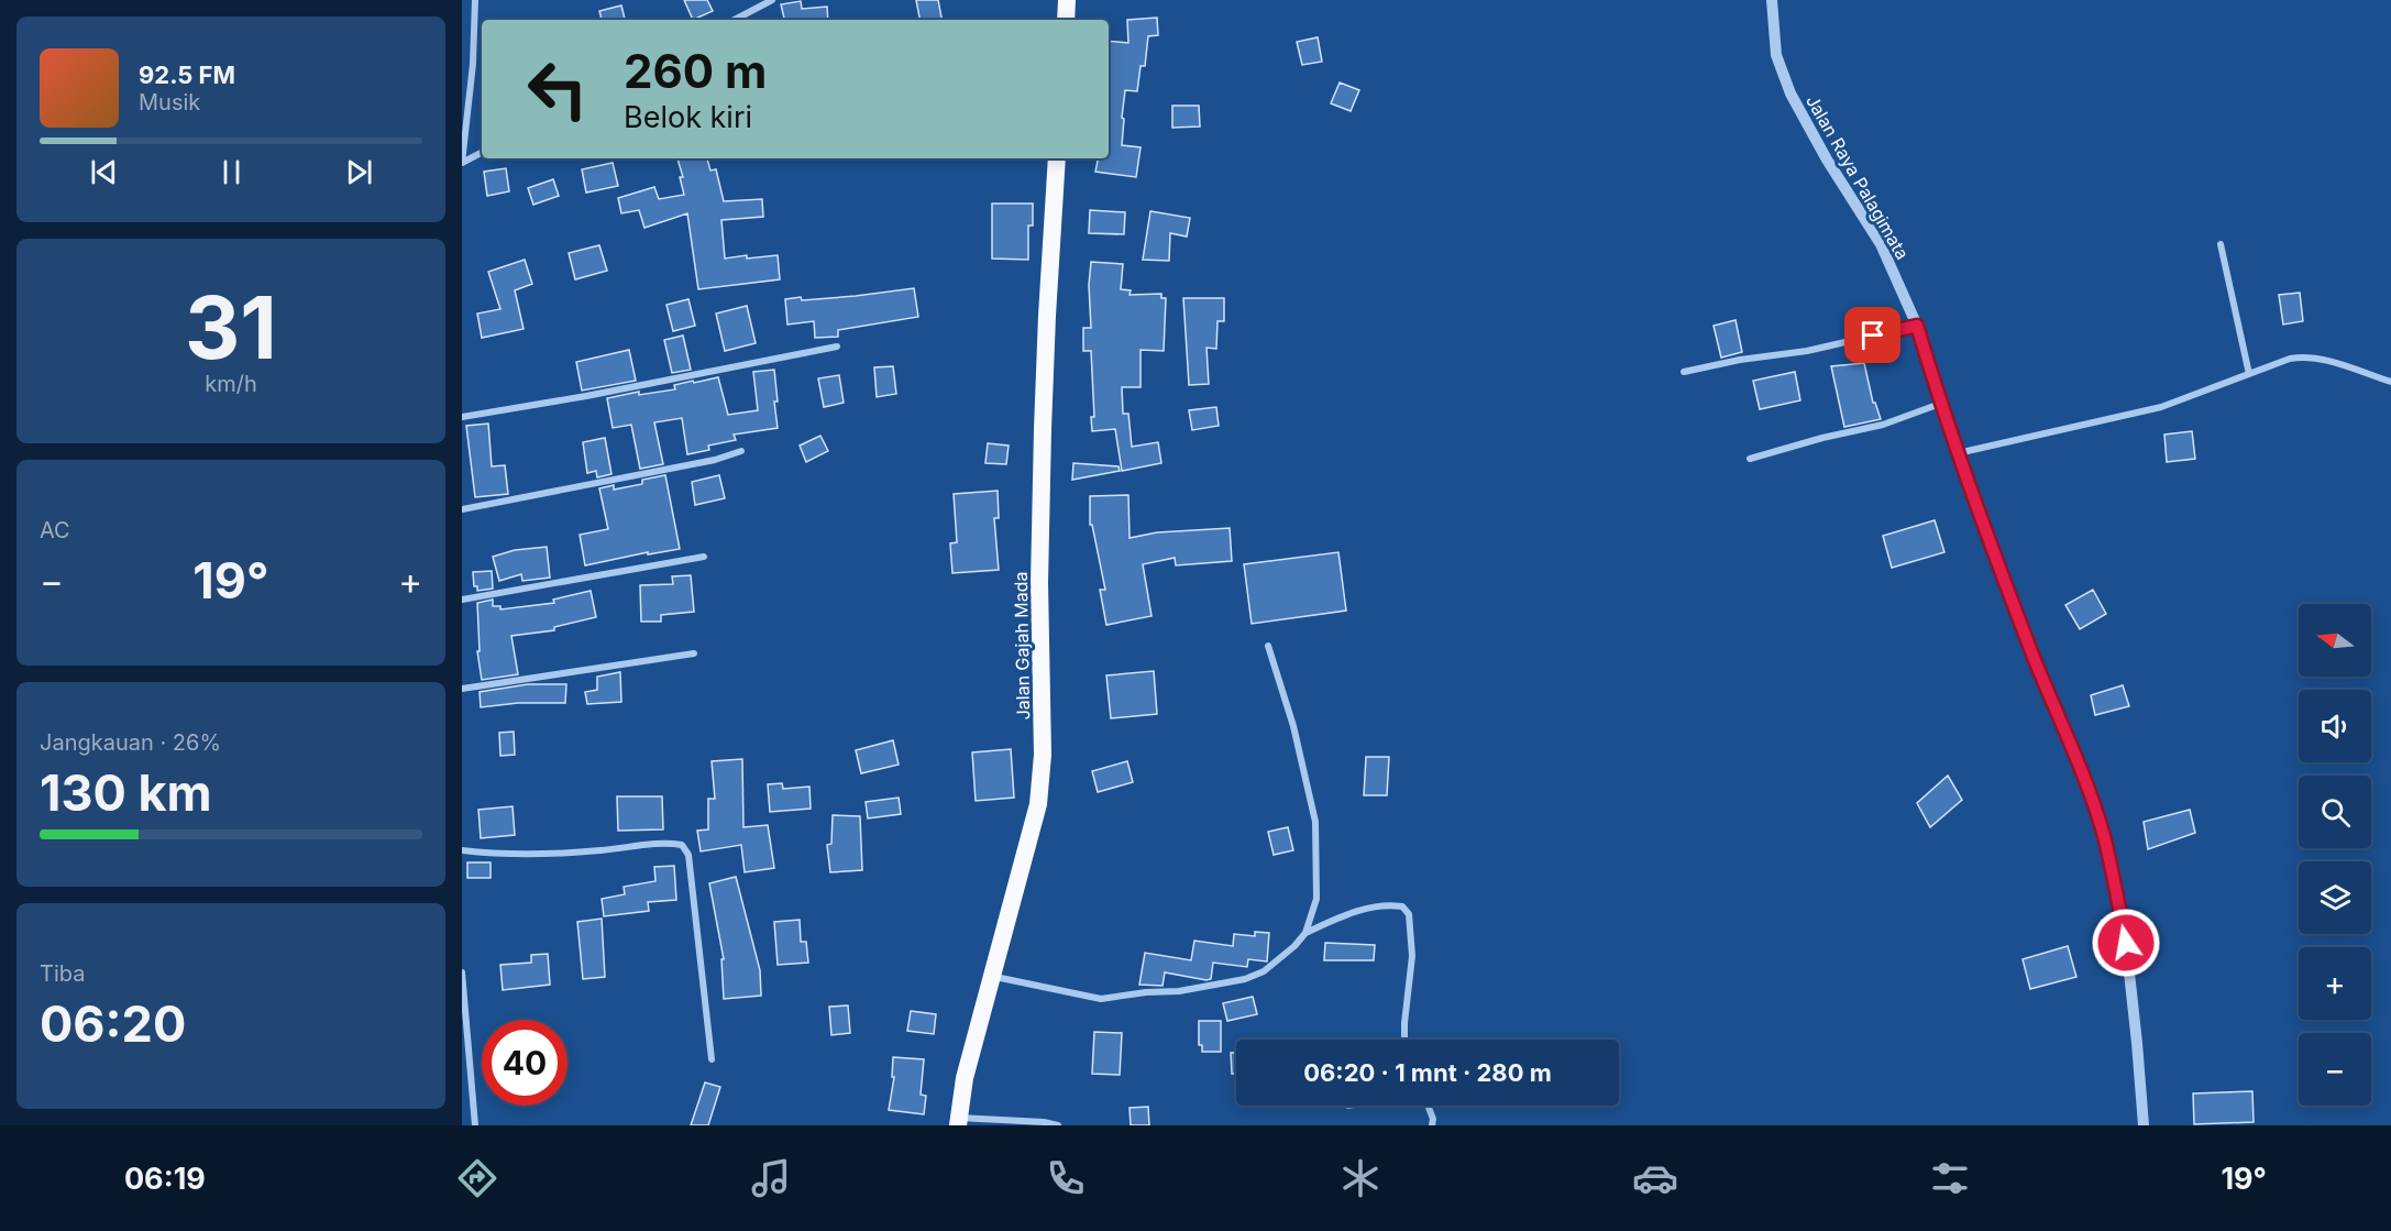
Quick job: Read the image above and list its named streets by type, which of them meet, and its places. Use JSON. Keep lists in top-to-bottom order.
{
  "streets": {
    "highway": ["Jalan Gajah Mada"],
    "street": ["Jalan Raya Palagimata"]
  },
  "north": "left",
  "page": {
    "turn": ["260 m", "Belok kiri"],
    "song": ["92.5 FM", "Musik"],
    "tile": [
      ["31", "km/h"],
      "AC",
      ["Jangkauan · 26%", "130 km"],
      ["Tiba", "06:20"]
    ],
    "heat": ["−", "19°", "+"],
    "map_buttons": ["+", "−"],
    "limit": "40",
    "trip": "06:20 · 1 mnt · 280 m",
    "tabs": ["06:19", "19°"]
  }
}
